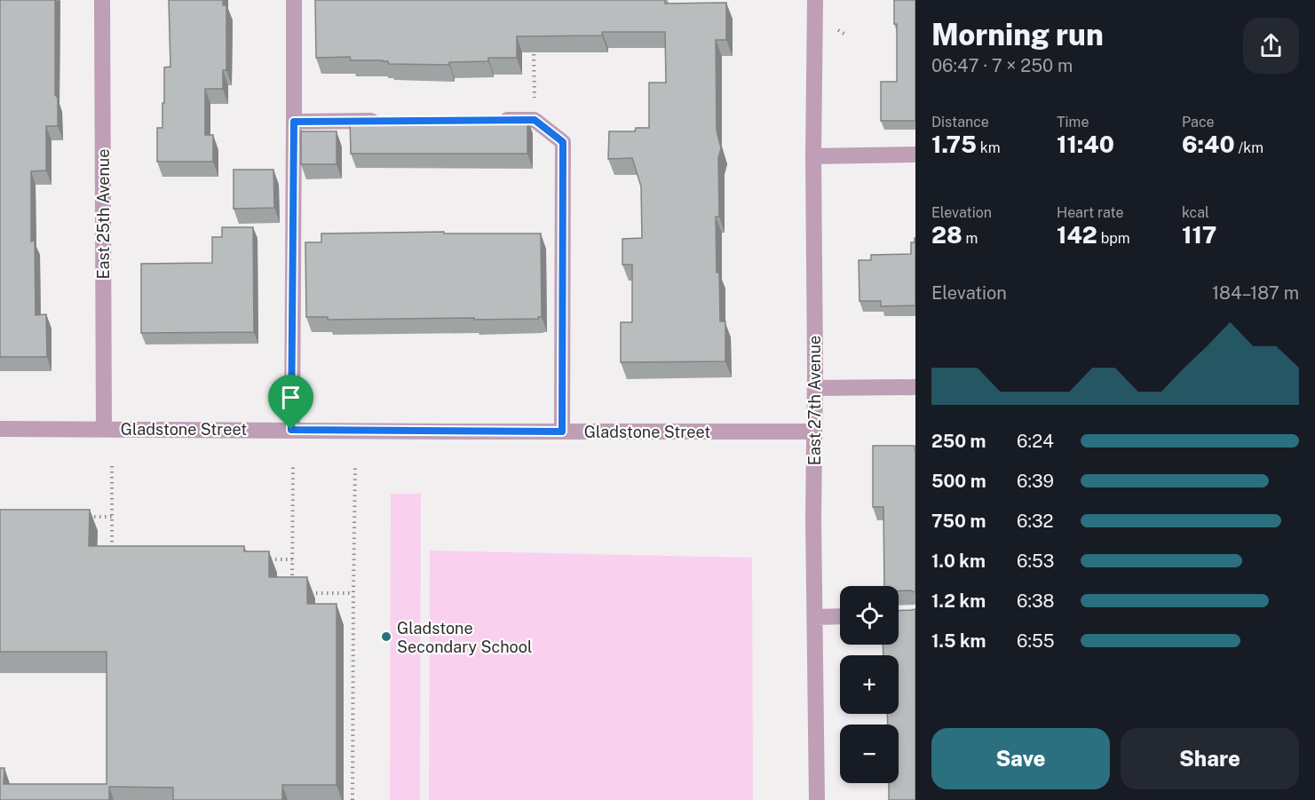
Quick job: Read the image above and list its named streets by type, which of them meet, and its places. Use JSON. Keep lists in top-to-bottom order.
{
  "streets": {
    "street": ["East 25th Avenue", "East 27th Avenue", "Gladstone Street"]
  },
  "crossings": [
    ["East 25th Avenue", "Gladstone Street"],
    ["East 27th Avenue", "Gladstone Street"]
  ],
  "places": ["Gladstone Secondary School"],
  "page": {
    "heading": ["Morning run", "06:47 · 7 × 250 m"],
    "stats": [
      ["Distance", "1.75 km"],
      ["Time", "11:40"],
      ["Pace", "6:40 /km"],
      ["Elevation", "28 m"],
      ["Heart rate", "142 bpm"],
      ["kcal", "117"]
    ],
    "chart": ["Elevation", "184–187 m"],
    "list": [
      {
        "name": "250 m",
        "note": "6:24"
      },
      {
        "name": "500 m",
        "note": "6:39"
      },
      {
        "name": "750 m",
        "note": "6:32"
      },
      {
        "name": "1.0 km",
        "note": "6:53"
      },
      {
        "name": "1.2 km",
        "note": "6:38"
      },
      {
        "name": "1.5 km",
        "note": "6:55"
      }
    ],
    "map_buttons": ["+", "−"],
    "buttons": ["Save", "Share"]
  }
}
